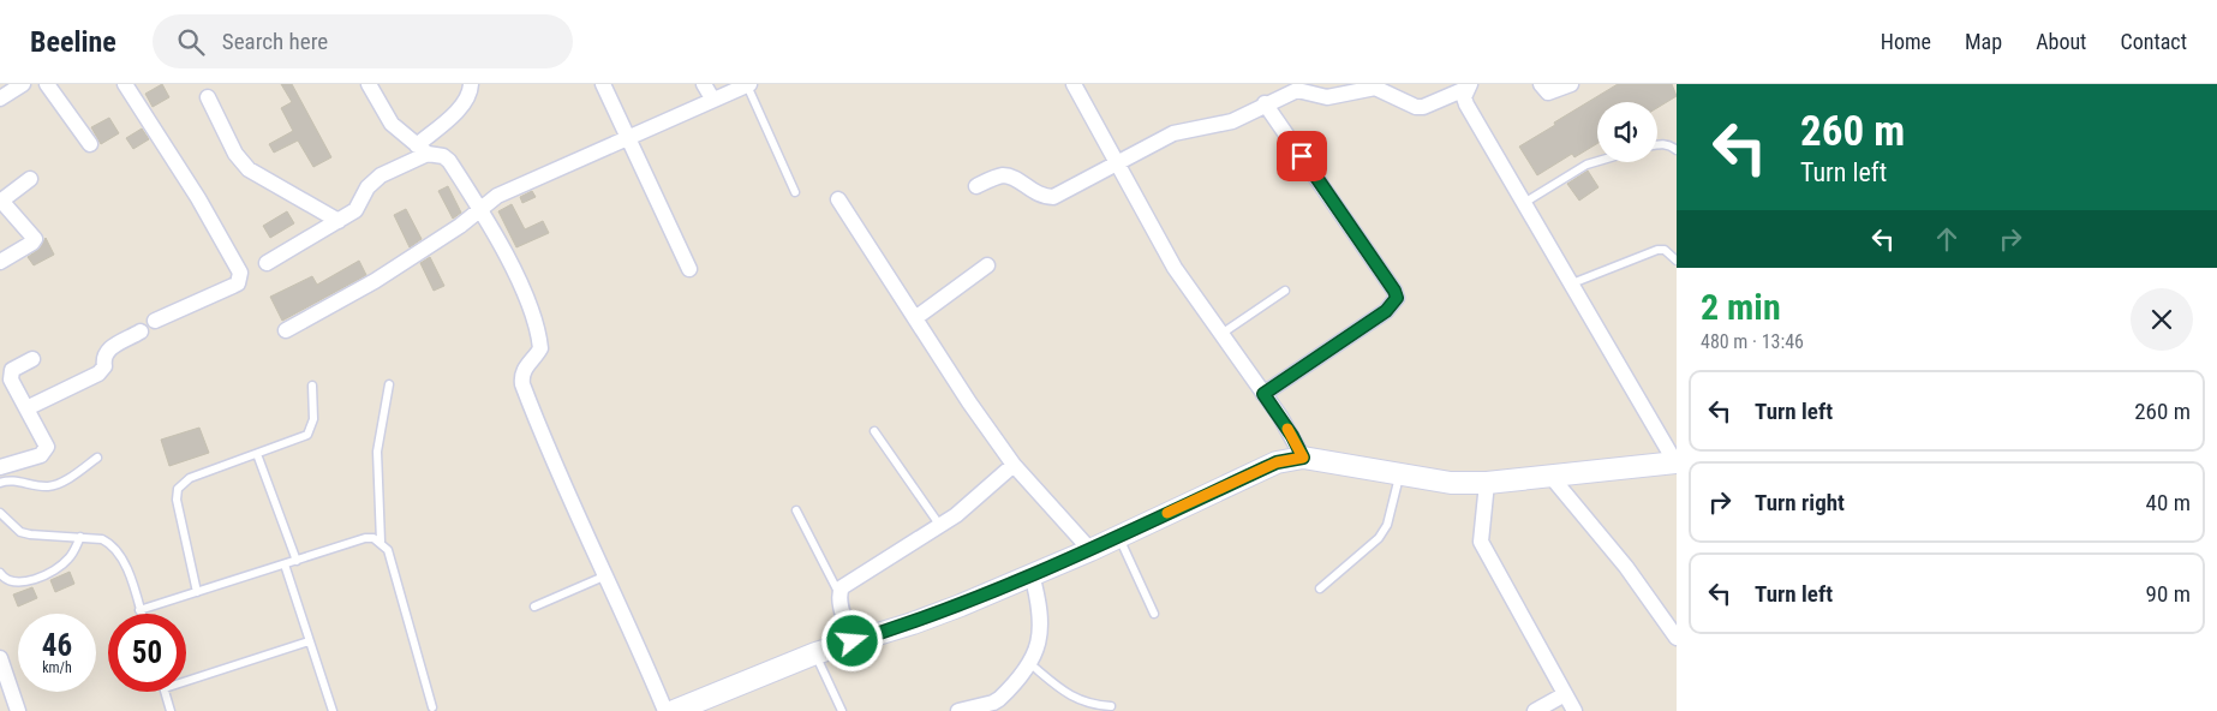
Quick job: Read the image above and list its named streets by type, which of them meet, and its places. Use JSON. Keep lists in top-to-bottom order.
{
  "page": {
    "header": "Beeline",
    "search": "Search here",
    "nav": [
      "Home",
      "Map",
      "About",
      "Contact"
    ],
    "turn": ["260 m", "Turn left"],
    "heading": ["2 min", "480 m · 13:46"],
    "list": [
      {
        "name": "Turn left",
        "value": "260 m"
      },
      {
        "name": "Turn right",
        "value": "40 m"
      },
      {
        "name": "Turn left",
        "value": "90 m"
      }
    ],
    "speed": "46 km/h",
    "limit": "50"
  }
}
